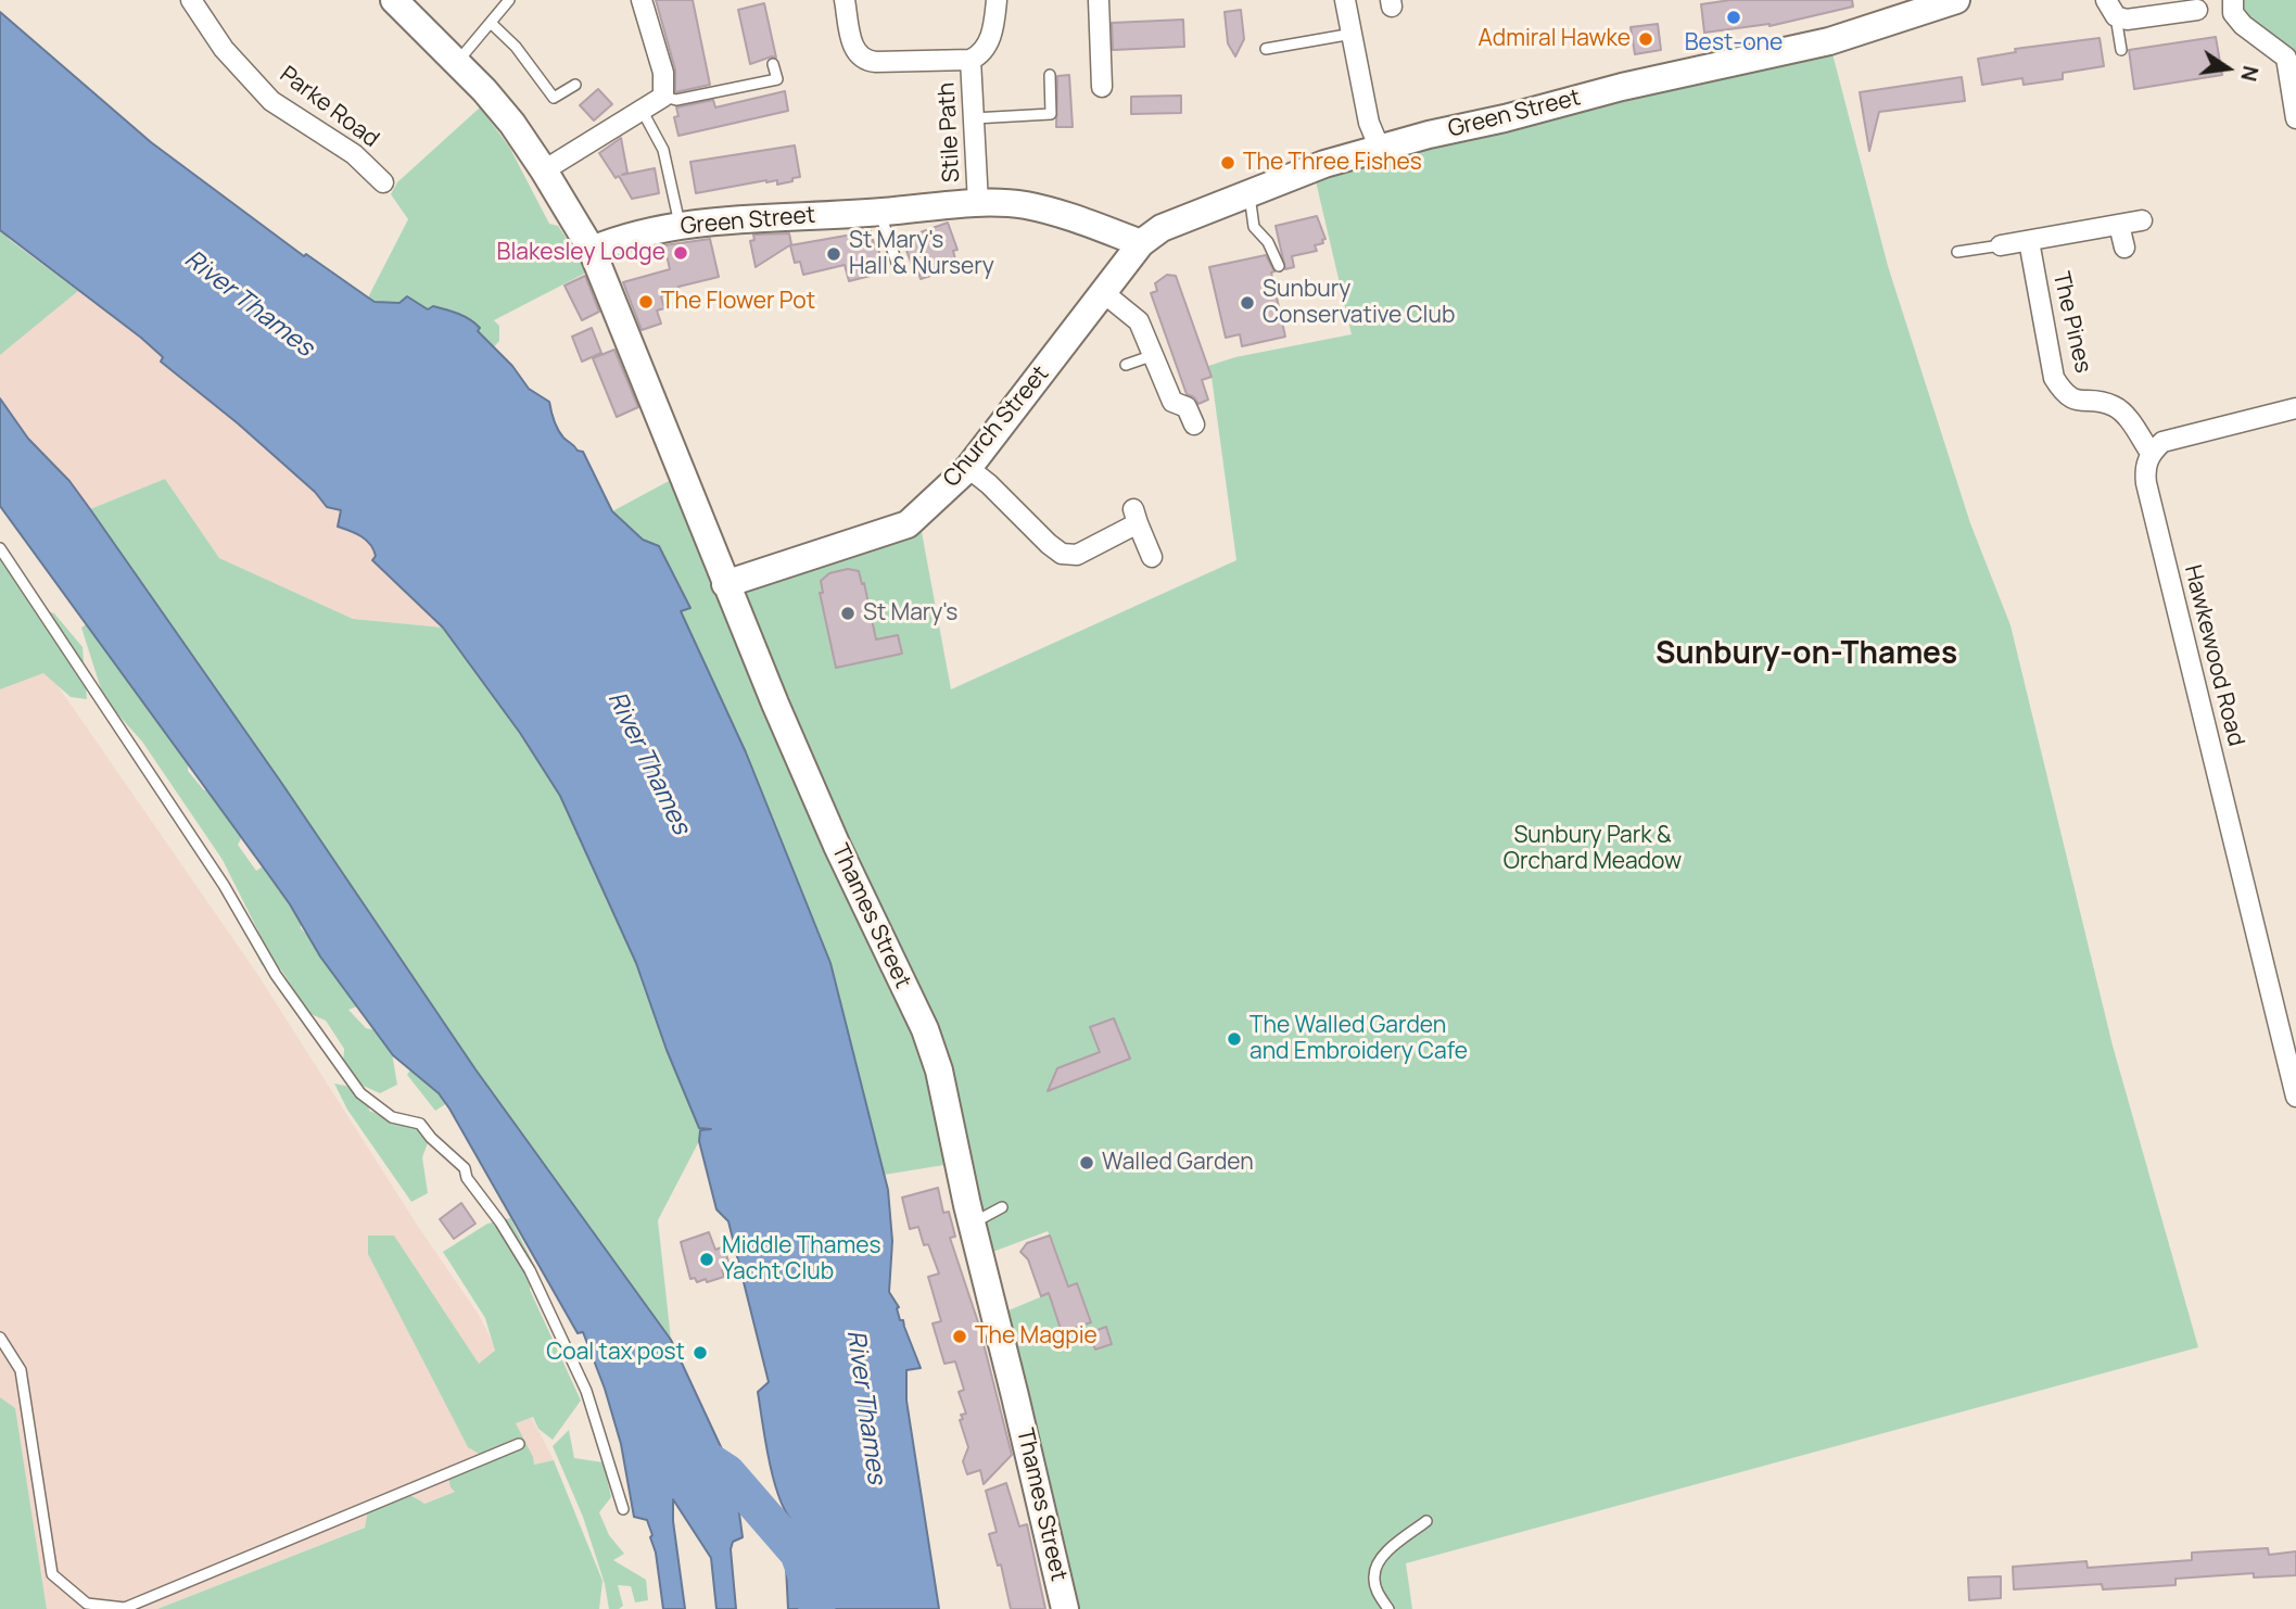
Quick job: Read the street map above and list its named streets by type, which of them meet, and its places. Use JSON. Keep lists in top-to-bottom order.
{
  "streets": {
    "street": [
      "Parke Road",
      "Green Street",
      "Stile Path",
      "The Pines",
      "Church Street",
      "Hawkewood Road",
      "Thames Street"
    ]
  },
  "crossings": [
    ["Green Street", "Stile Path"],
    ["Green Street", "Church Street"],
    ["Green Street", "Thames Street"],
    ["The Pines", "Hawkewood Road"],
    ["Church Street", "Thames Street"]
  ],
  "districts": ["Sunbury-on-Thames"],
  "water": ["River Thames"],
  "parks": ["Sunbury Park & Orchard Meadow"],
  "places": [
    "Best-one",
    "Admiral Hawke",
    "The Three Fishes",
    "Blakesley Lodge",
    "St Mary's Hall & Nursery",
    "The Flower Pot",
    "Sunbury Conservative Club",
    "St Mary's",
    "The Walled Garden and Embroidery Cafe",
    "Walled Garden",
    "Middle Thames Yacht Club",
    "The Magpie",
    "Coal tax post"
  ],
  "north": "right"
}
